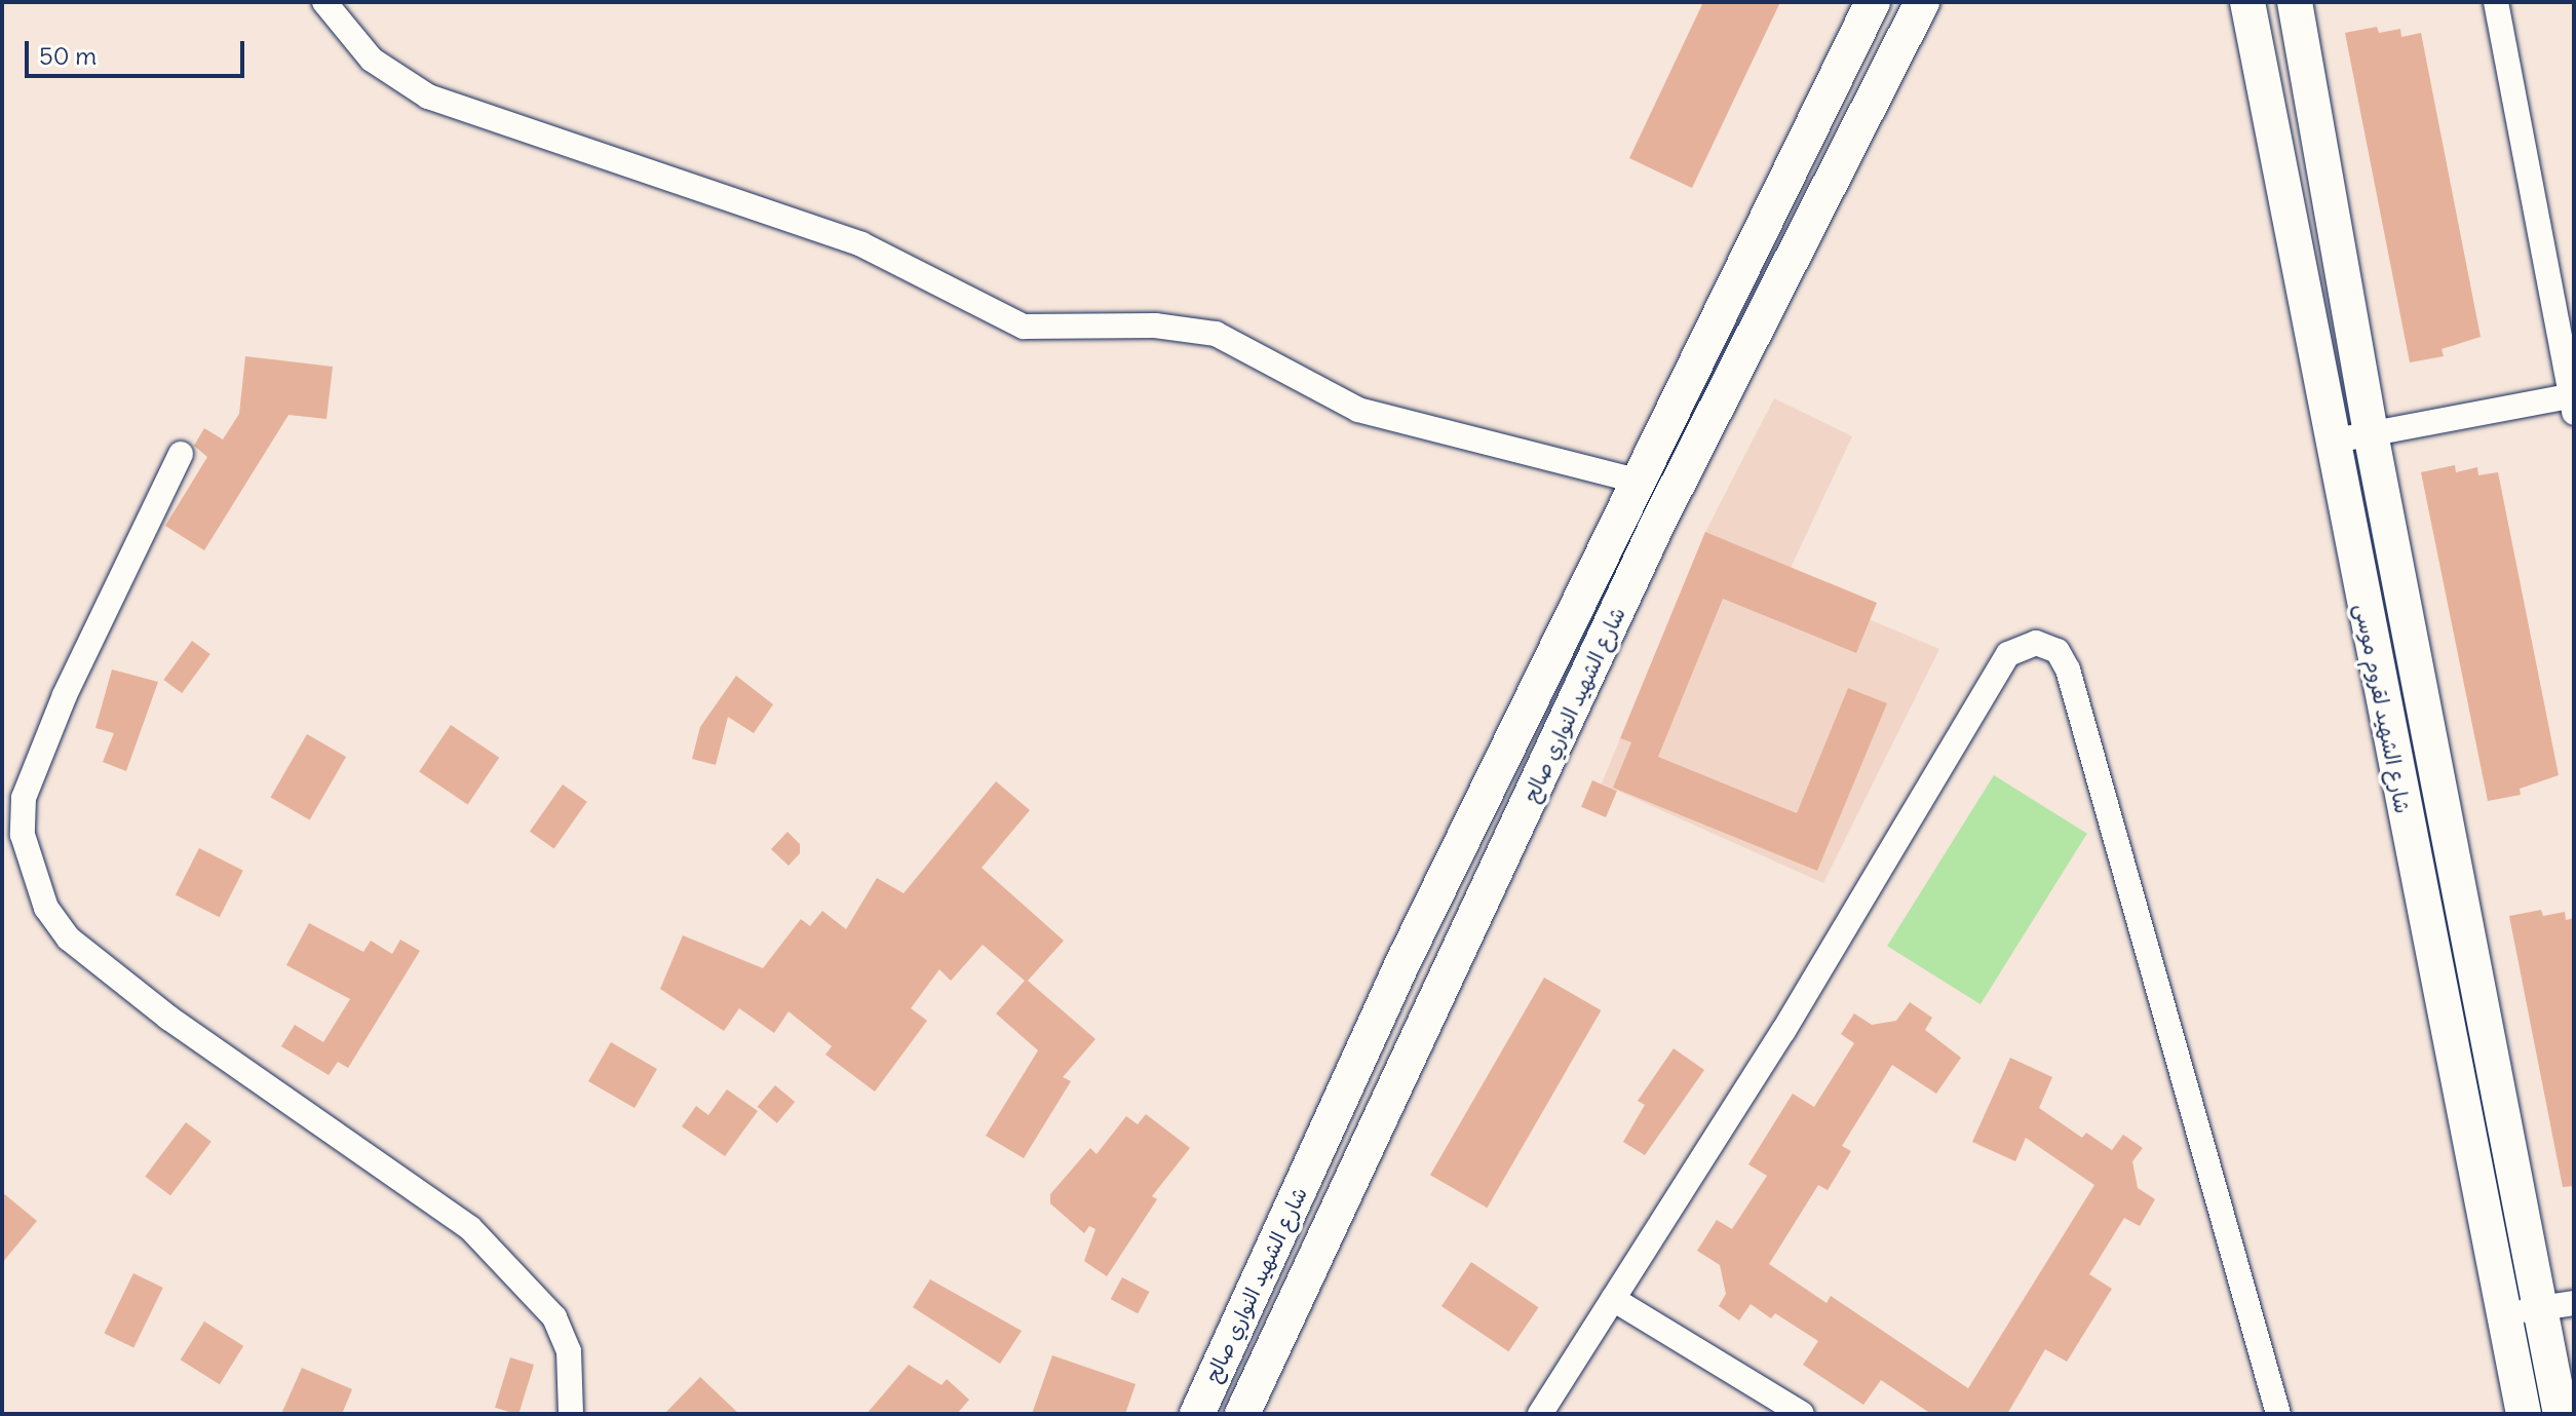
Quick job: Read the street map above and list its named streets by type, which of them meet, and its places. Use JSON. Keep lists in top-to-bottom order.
{
  "streets": {
    "street": ["شارع الشهيد النواري صالح", "شارع الشهيد لقروم موسى"]
  },
  "scale_bar": "50 m"
}
